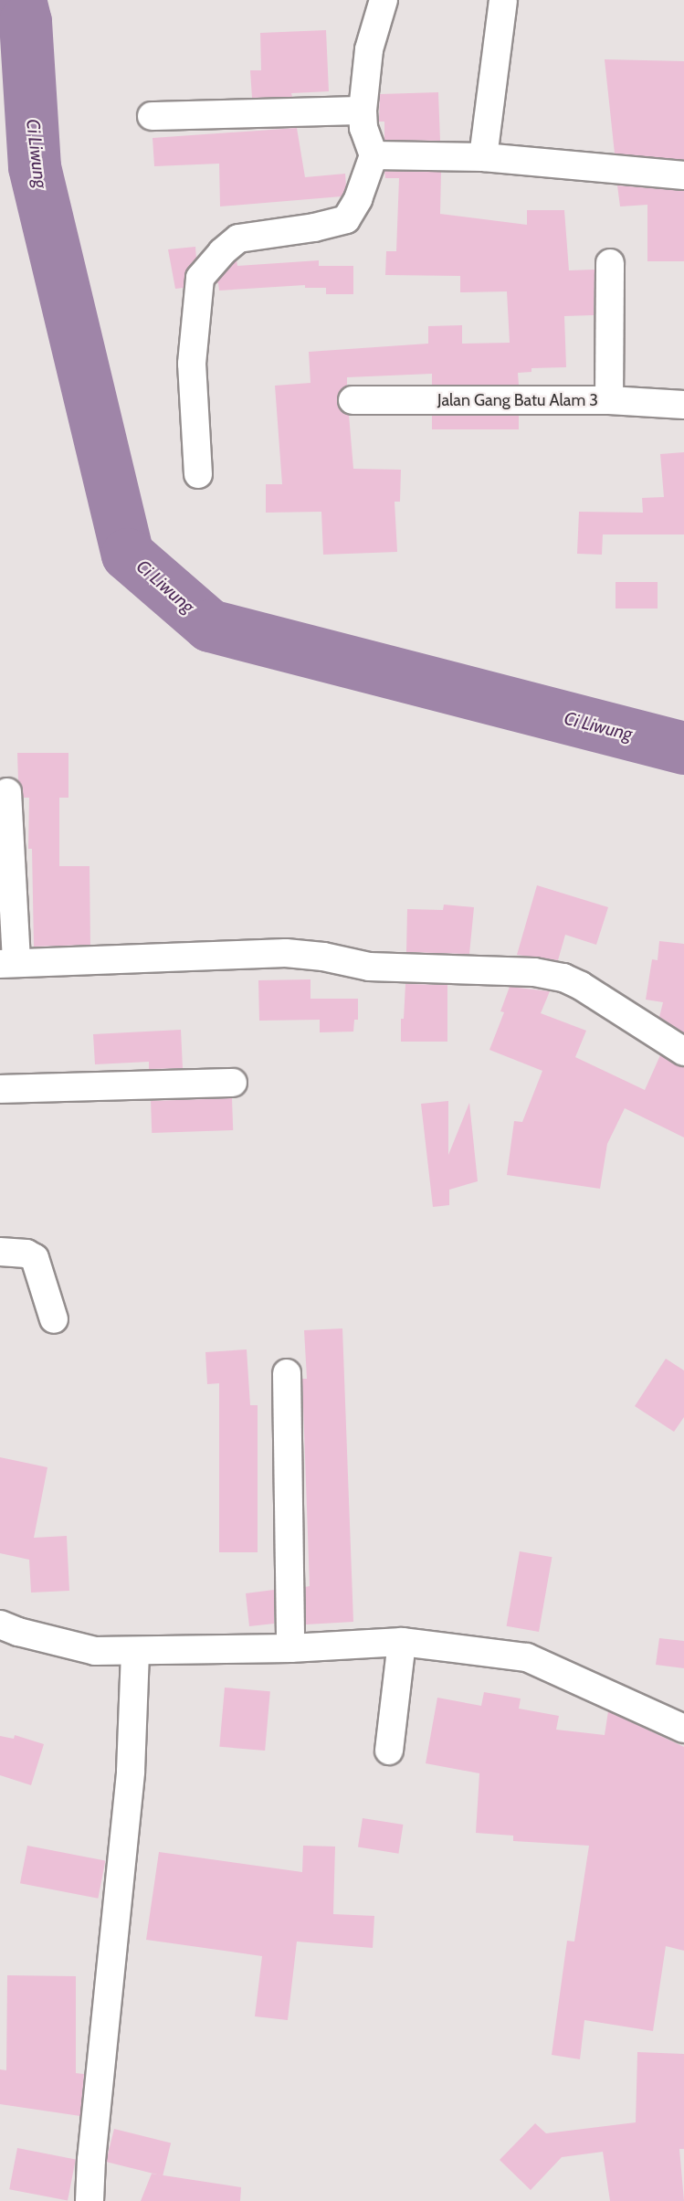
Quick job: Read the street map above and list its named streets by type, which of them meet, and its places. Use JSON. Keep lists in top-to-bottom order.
{
  "streets": {
    "street": ["Jalan Gang Batu Alam 3"]
  },
  "water": ["Ci Liwung"]
}
